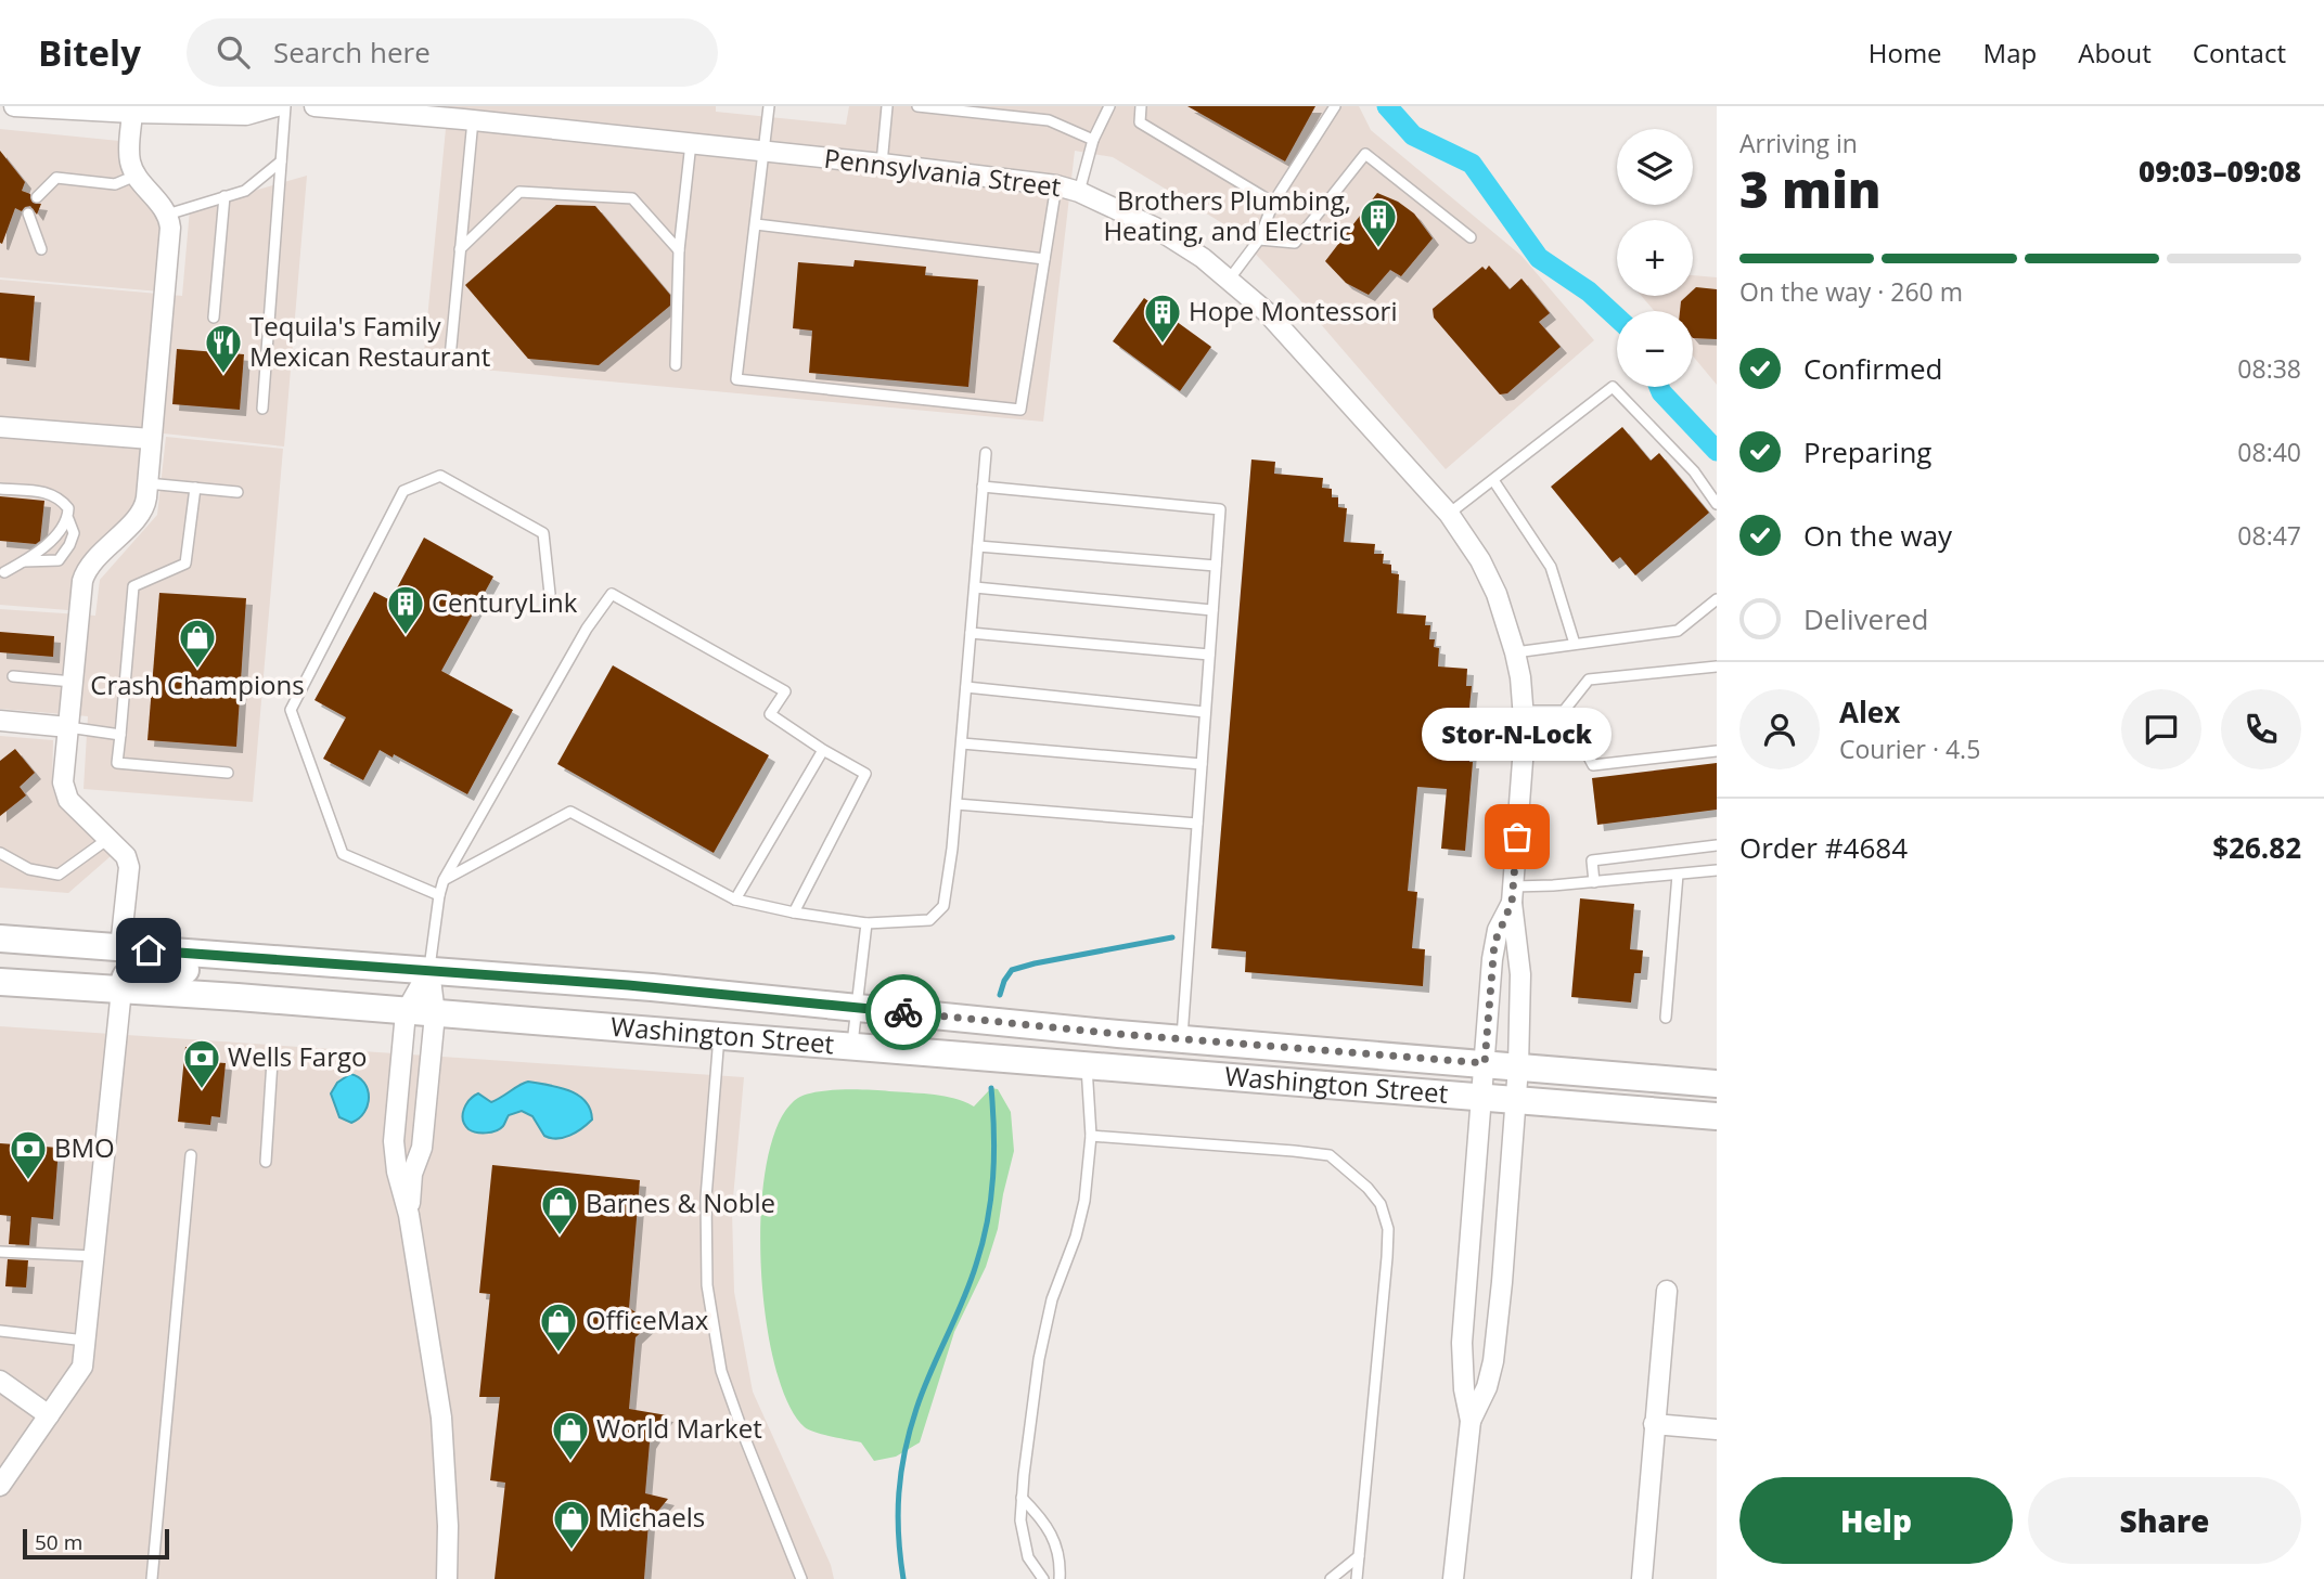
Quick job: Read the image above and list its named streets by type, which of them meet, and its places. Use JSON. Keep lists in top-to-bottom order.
{
  "streets": {
    "main road": ["Washington Street"],
    "street": ["Pennsylvania Street"]
  },
  "crossings": [
    ["Pennsylvania Street", "Washington Street"]
  ],
  "places": {
    "building": ["Brothers Plumbing, Heating, and Electric", "Hope Montessori", "CenturyLink"],
    "restaurant": ["Tequila's Family Mexican Restaurant"],
    "shop": [
      "Crash Champions",
      "Barnes & Noble",
      "OfficeMax",
      "World Market",
      "Michaels"
    ],
    "other": ["Stor-N-Lock"],
    "bank": ["Wells Fargo", "BMO"]
  },
  "scale_bar": "50 m",
  "page": {
    "header": "Bitely",
    "search": "Search here",
    "nav": [
      "Home",
      "Map",
      "About",
      "Contact"
    ],
    "heading": ["3 min", "Arriving in", "09:03–09:08"],
    "panel": [
      "Alex",
      "Courier · 4.5",
      "Order #4684",
      "$26.82"
    ],
    "map_buttons": ["+", "−"],
    "bar": "On the way · 260 m",
    "list": [
      ["Confirmed", "08:38"],
      ["Preparing", "08:40"],
      ["On the way", "08:47"],
      "Delivered"
    ],
    "bubble": "Stor-N-Lock",
    "buttons": ["Help", "Share"],
    "scale": "50 m"
  }
}
